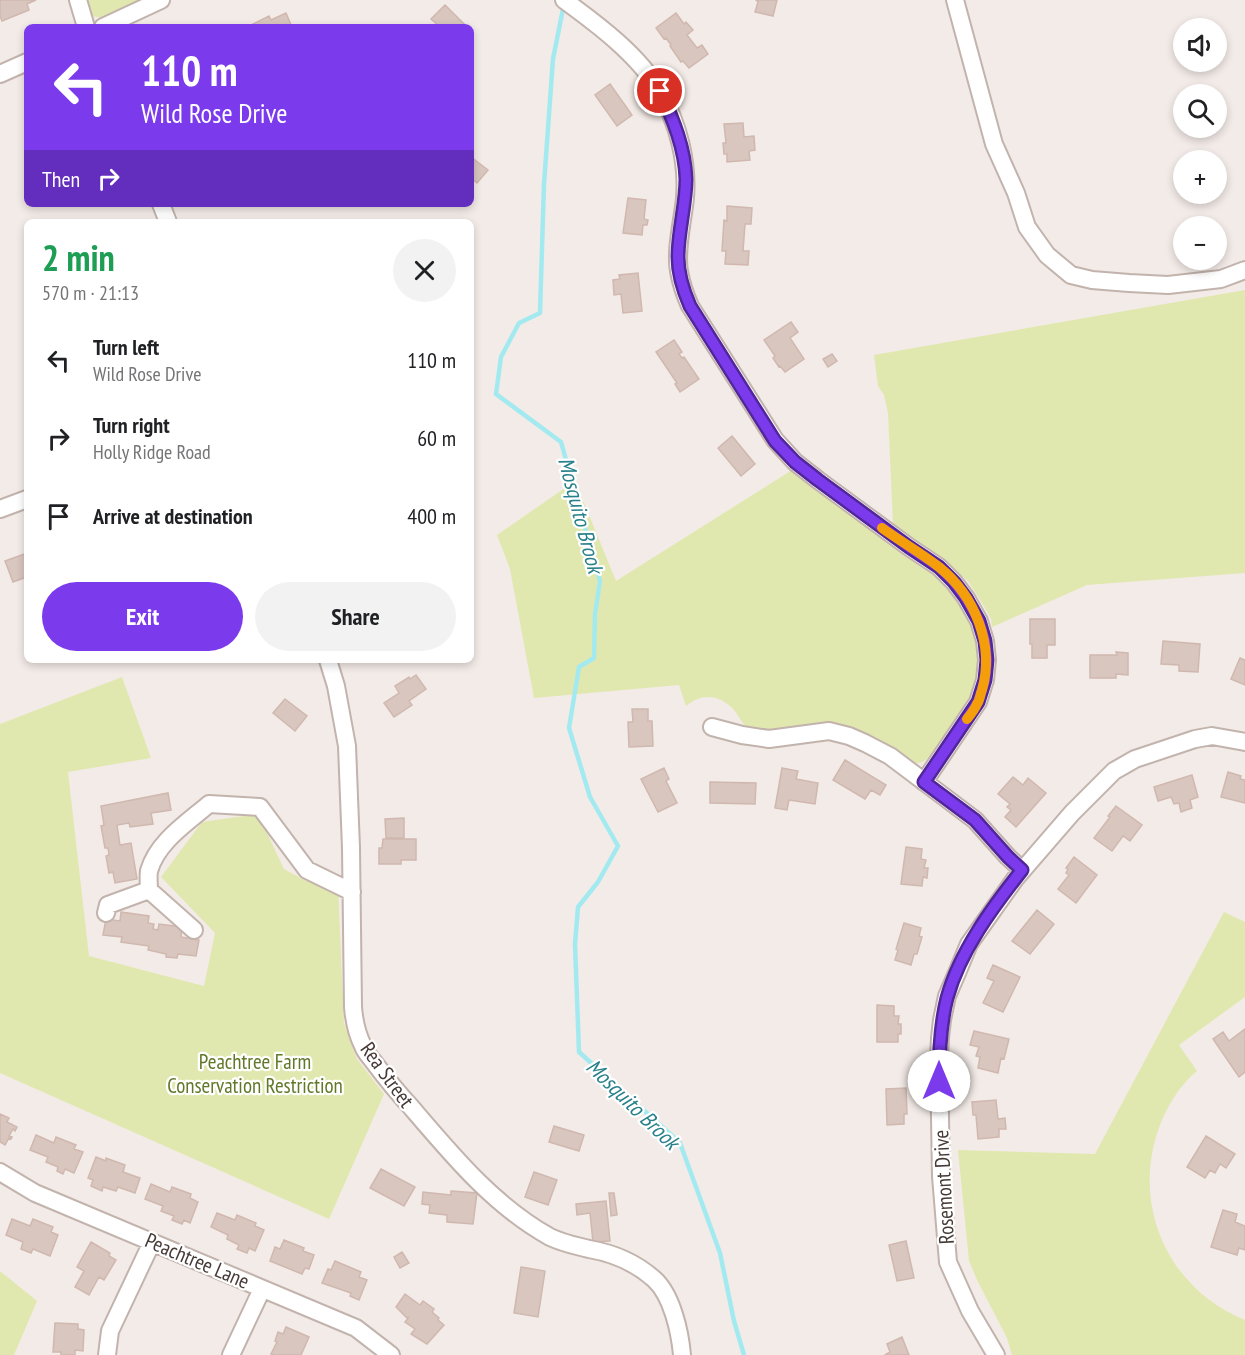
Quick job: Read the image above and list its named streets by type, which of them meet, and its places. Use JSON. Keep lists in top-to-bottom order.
{
  "streets": {
    "street": ["Rea Street", "Rosemont Drive", "Peachtree Lane"]
  },
  "water": ["Mosquito Brook"],
  "parks": ["Peachtree Farm Conservation Restriction"],
  "page": {
    "map_buttons": ["+", "−"],
    "turn": ["110 m", "Wild Rose Drive"],
    "then": "Then",
    "heading": ["2 min", "570 m · 21:13"],
    "list": [
      {
        "name": "Turn left",
        "note": "Wild Rose Drive",
        "value": "110 m"
      },
      {
        "name": "Turn right",
        "note": "Holly Ridge Road",
        "value": "60 m"
      },
      {
        "name": "Arrive at destination",
        "value": "400 m"
      }
    ],
    "buttons": ["Exit", "Share"]
  }
}
